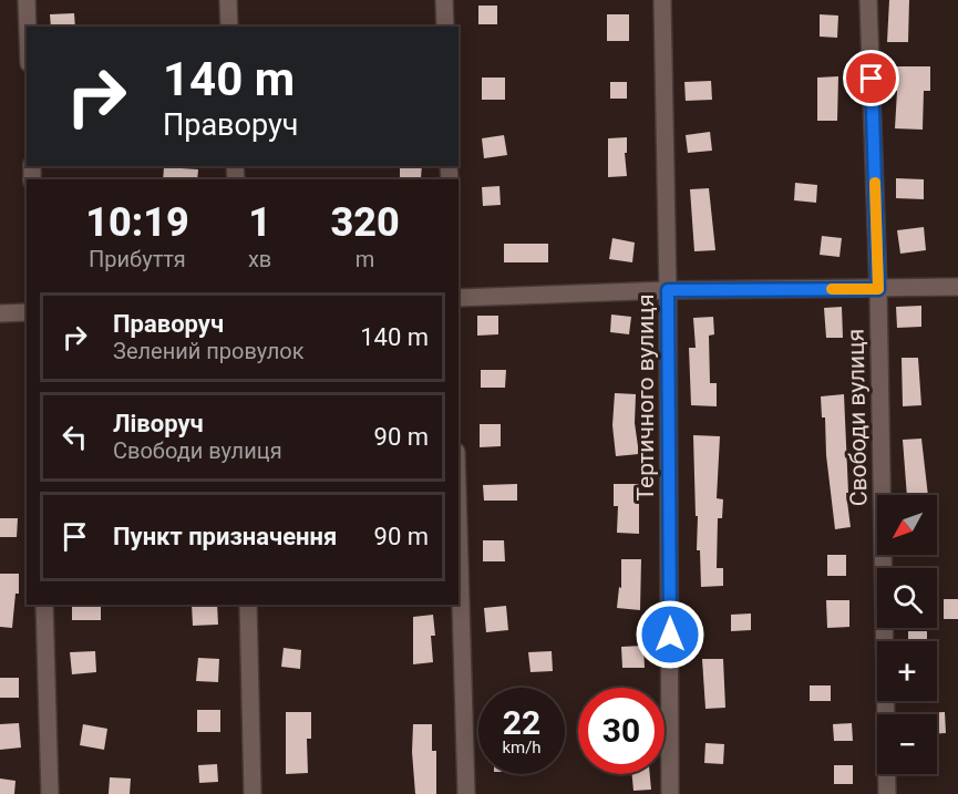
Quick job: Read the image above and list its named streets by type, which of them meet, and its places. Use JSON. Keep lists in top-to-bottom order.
{
  "streets": {
    "street": ["Тертичного вулиця", "Свободи вулиця"]
  },
  "north": "bottom left",
  "page": {
    "turn": ["140 m", "Праворуч"],
    "eta": [
      "10:19",
      "Прибуття",
      "1",
      "хв",
      "320",
      "m"
    ],
    "list": [
      {
        "name": "Праворуч",
        "note": "Зелений провулок",
        "value": "140 m"
      },
      {
        "name": "Ліворуч",
        "note": "Свободи вулиця",
        "value": "90 m"
      },
      {
        "name": "Пункт призначення",
        "value": "90 m"
      }
    ],
    "map_buttons": ["+", "−"],
    "speed": "22 km/h",
    "limit": "30"
  }
}
